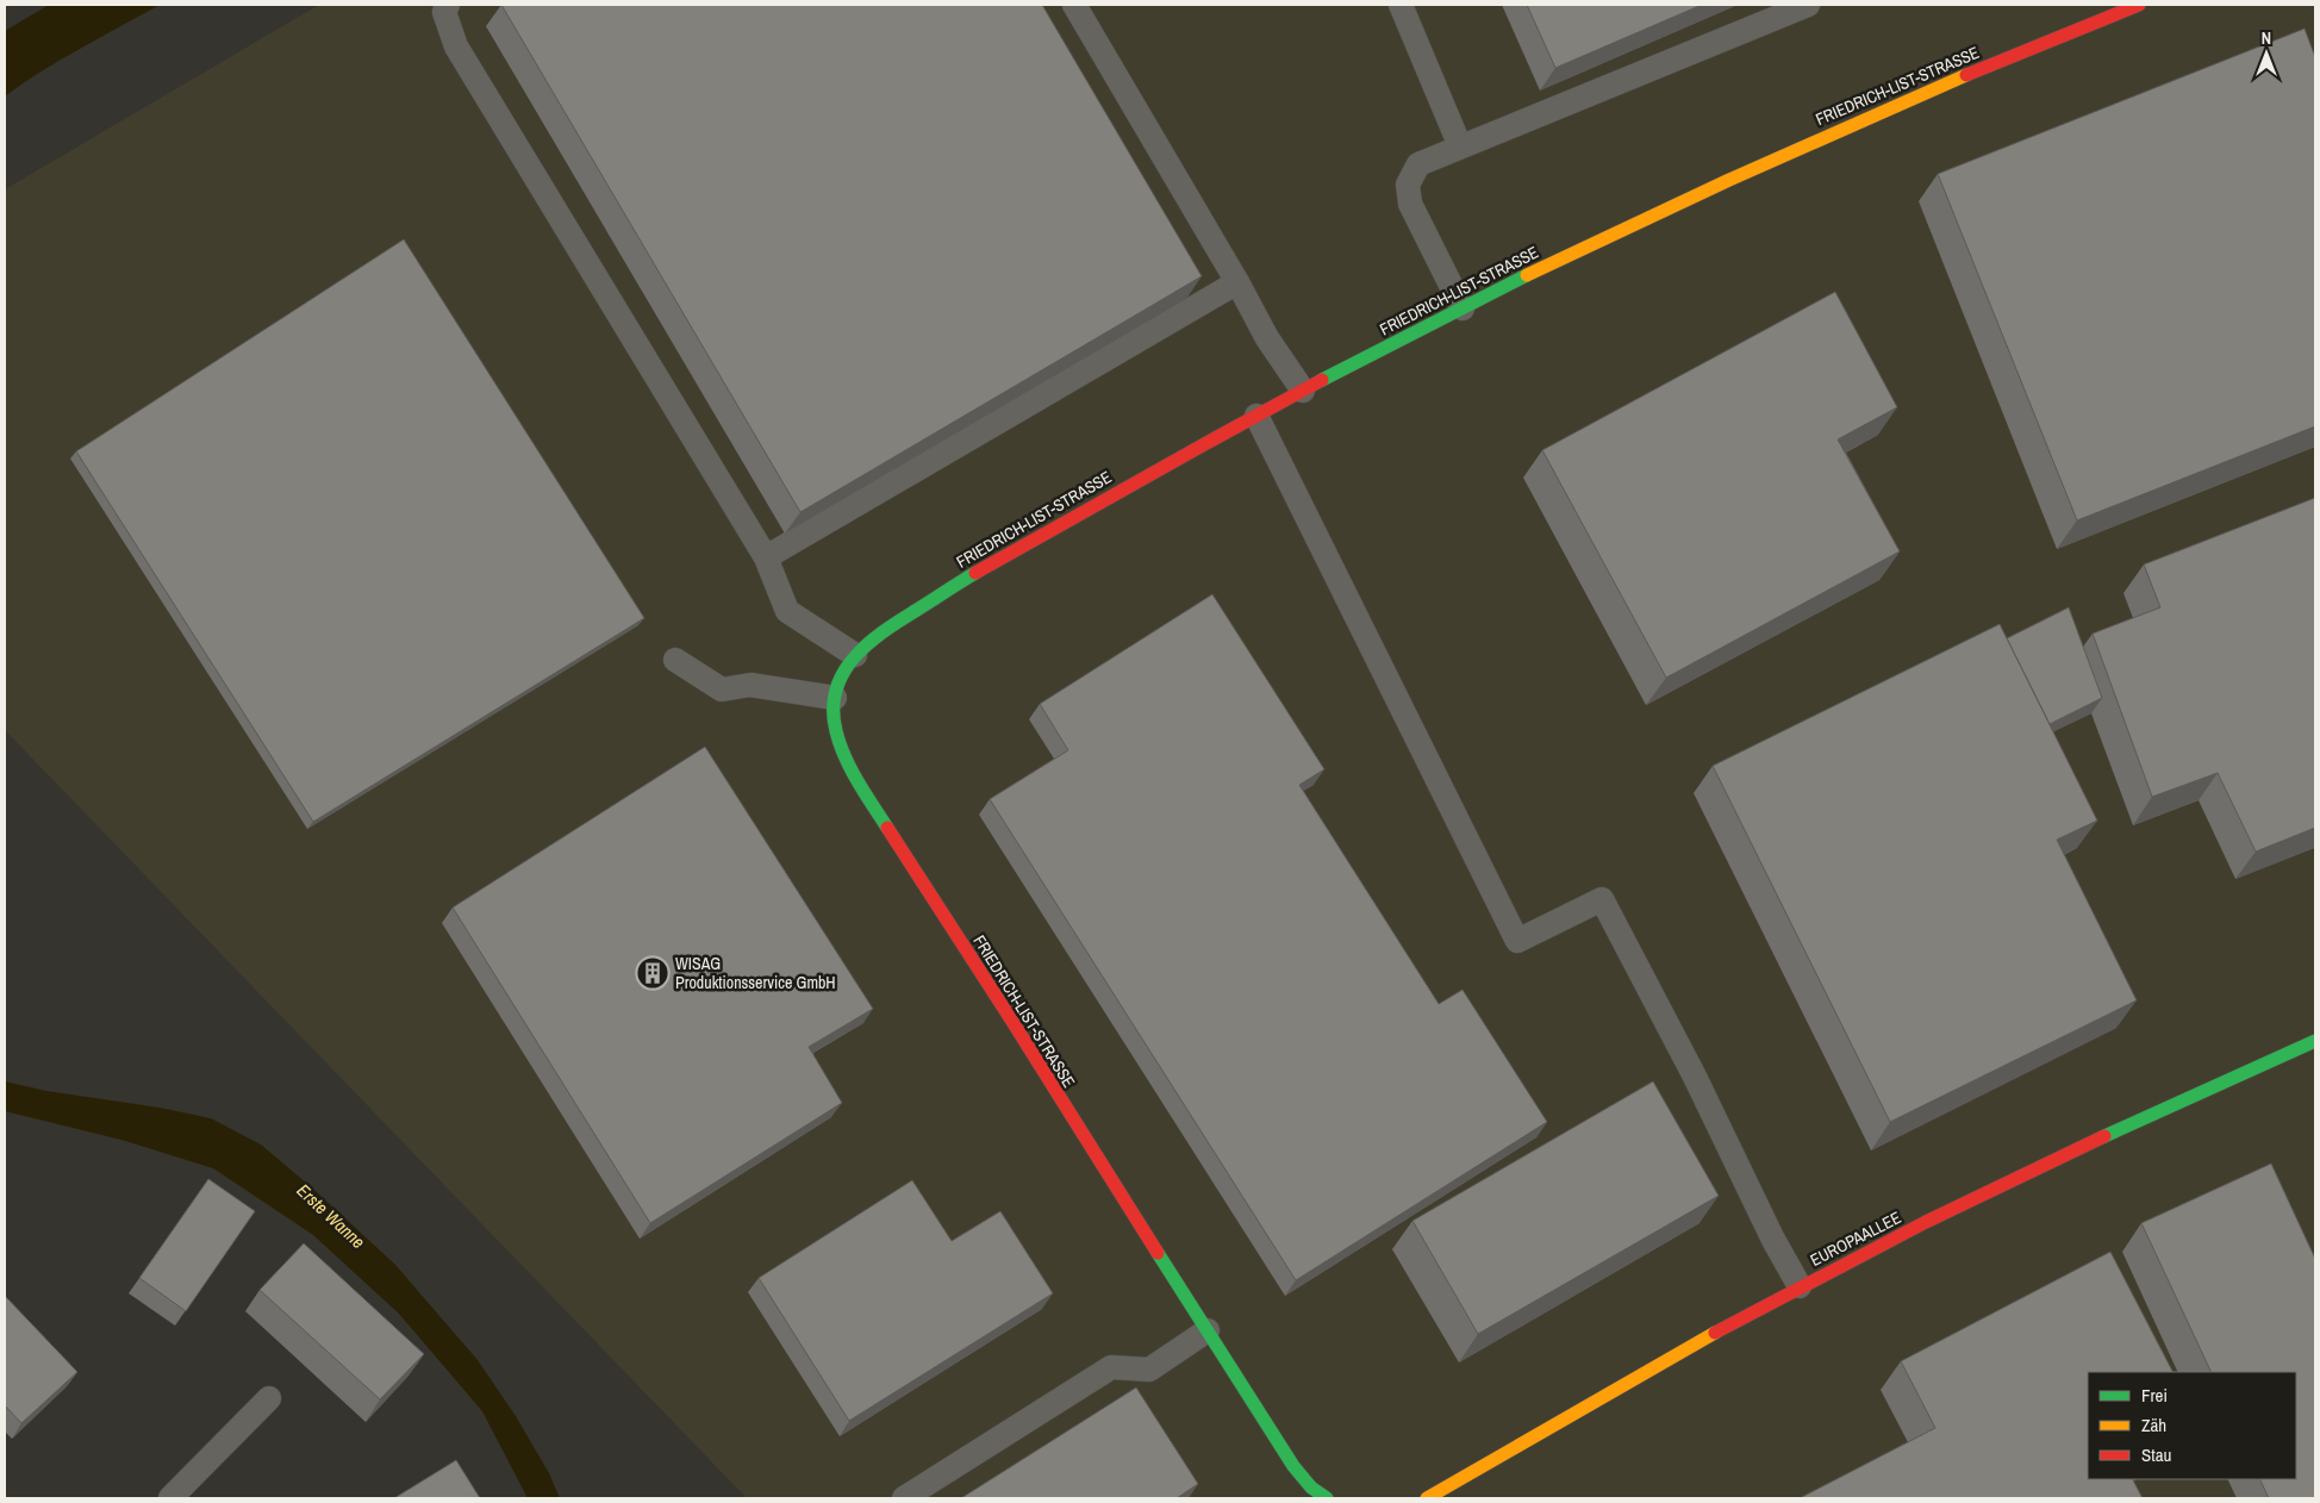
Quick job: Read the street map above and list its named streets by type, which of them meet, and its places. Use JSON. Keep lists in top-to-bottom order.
{
  "streets": {
    "street": ["FRIEDRICH-LIST-STRASSE", "EUROPAALLEE"]
  },
  "water": ["Erste Wanne"],
  "places": {
    "building": ["WISAG Produktionsservice GmbH"]
  },
  "legend": ["Frei", "Zäh", "Stau"],
  "north": "top"
}
